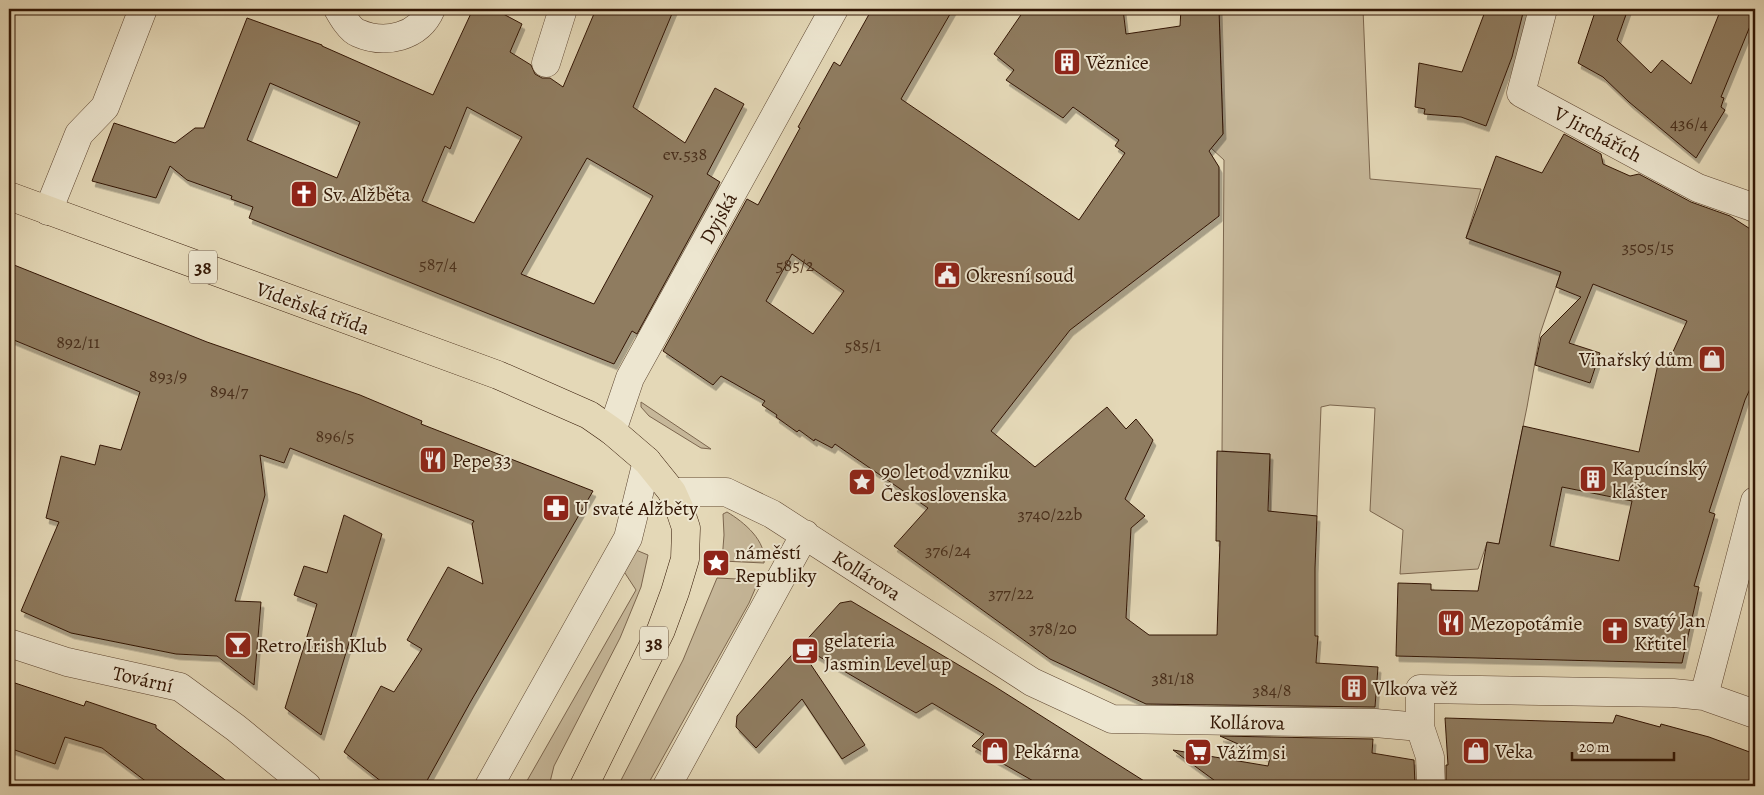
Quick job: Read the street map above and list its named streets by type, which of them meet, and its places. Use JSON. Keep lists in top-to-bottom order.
{
  "streets": {
    "main road": ["38", "Vídeňská třída"],
    "street": [
      "V Jirchářích",
      "Dyjská",
      "Kollárova",
      "Tovární"
    ]
  },
  "crossings": [
    ["Dyjská", "38"],
    ["Dyjská", "Vídeňská třída"],
    ["38", "Vídeňská třída"]
  ],
  "places": {
    "building": ["Věznice", "Kapucínský klášter", "Vlkova věž"],
    "church": ["Sv. Alžběta", "svatý Jan Křtitel"],
    "public building": ["Okresní soud"],
    "shop": ["Vinařský dům", "Pekárna", "Veka"],
    "restaurant": ["Pepe 33", "Mezopotámie"],
    "place": ["90 let od vzniku Československa", "náměstí Republiky"],
    "pharmacy": ["U svaté Alžběty"],
    "bar": ["Retro Irish Klub"],
    "cafe": ["gelateria Jasmin Level up"],
    "supermarket": ["Vážím si"]
  },
  "house_numbers": [
    "436/4",
    "ev.538",
    "3505/15",
    "587/4",
    "585/2",
    "892/11",
    "585/1",
    "893/9",
    "894/7",
    "896/5",
    "3740/22b",
    "376/24",
    "377/22",
    "378/20",
    "381/18",
    "384/8"
  ],
  "scale_bar": "20 m"
}
